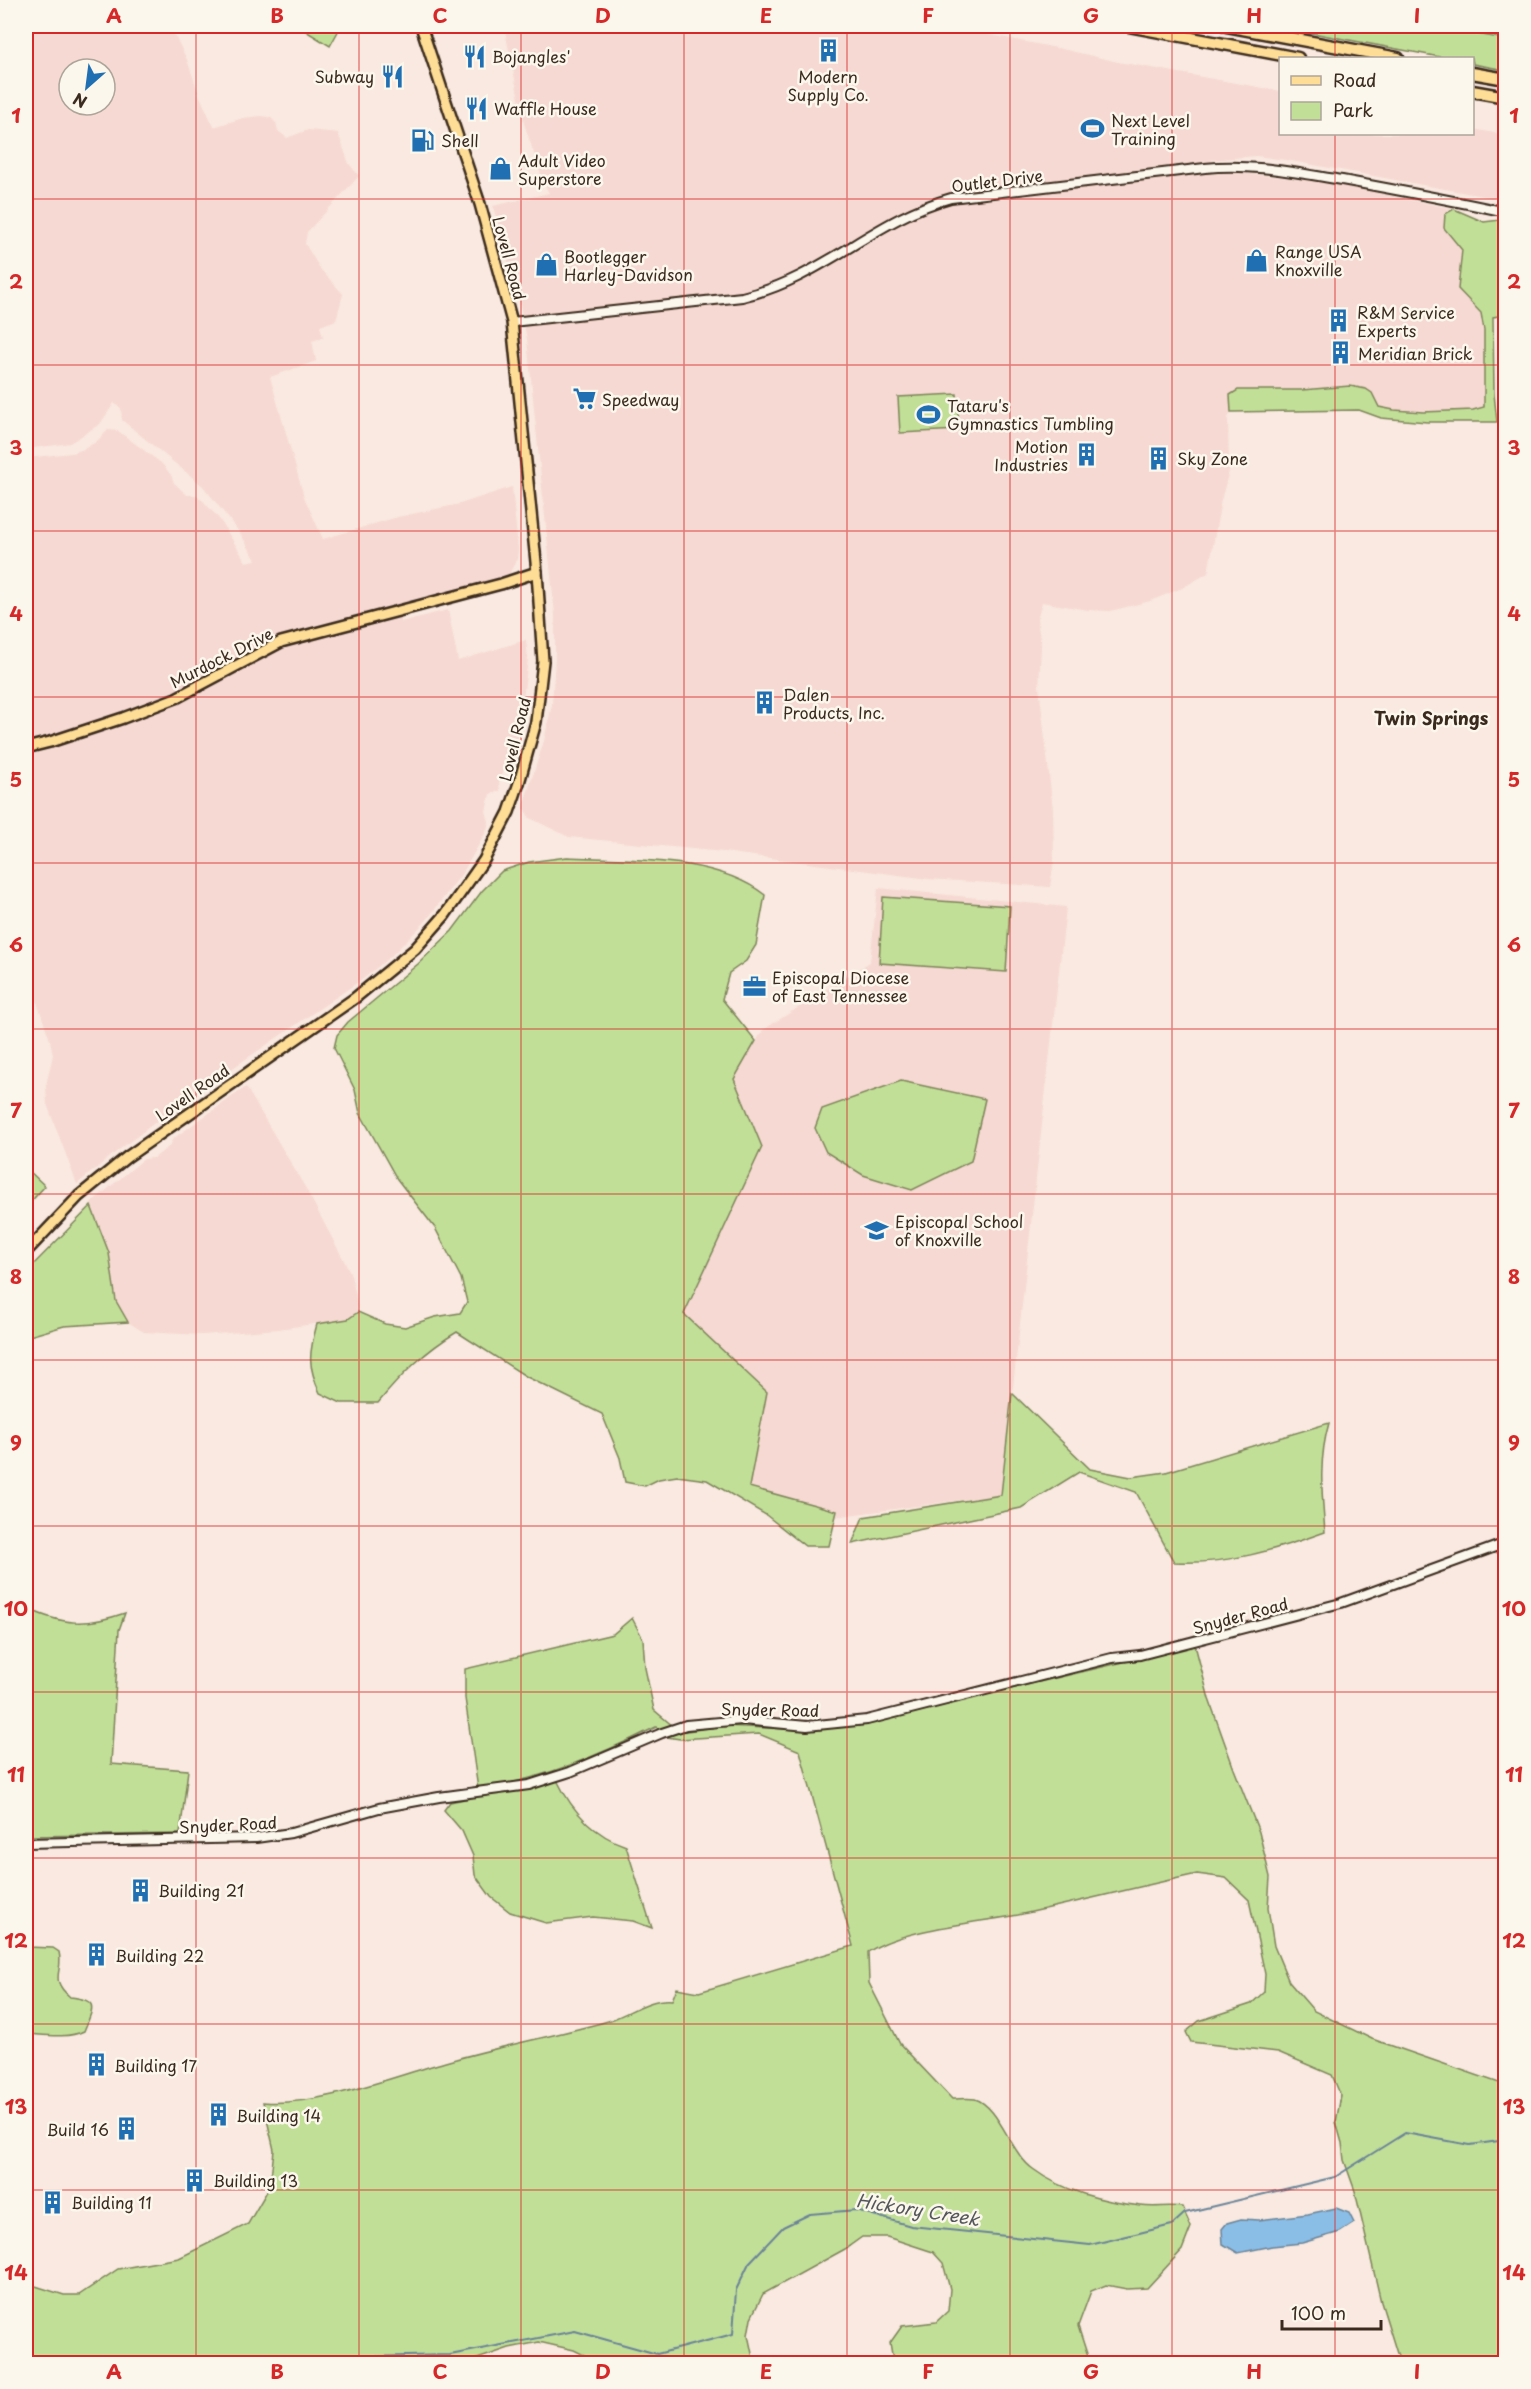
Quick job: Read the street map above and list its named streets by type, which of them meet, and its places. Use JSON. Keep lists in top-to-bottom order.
{
  "streets": {
    "main road": ["Lovell Road", "Murdock Drive"],
    "street": ["Outlet Drive", "Snyder Road"]
  },
  "crossings": [
    ["Outlet Drive", "Lovell Road"],
    ["Lovell Road", "Murdock Drive"]
  ],
  "districts": ["Twin Springs"],
  "water": ["Hickory Creek"],
  "places": {
    "building": [
      "Modern Supply Co.",
      "R&M Service Experts",
      "Meridian Brick",
      "Motion Industries",
      "Sky Zone",
      "Dalen Products, Inc.",
      "Building 21",
      "Building 22",
      "Building 17",
      "Building 14",
      "Build 16",
      "Building 13",
      "Building 11"
    ],
    "restaurant": ["Bojangles'", "Subway", "Waffle House"],
    "sports": ["Next Level Training", "Tataru's Gymnastics Tumbling"],
    "fuel station": ["Shell"],
    "shop": ["Adult Video Superstore", "Range USA Knoxville", "Bootlegger Harley-Davidson"],
    "supermarket": ["Speedway"],
    "office": ["Episcopal Diocese of East Tennessee"],
    "school or university": ["Episcopal School of Knoxville"]
  },
  "legend": ["Road", "Park"],
  "scale_bar": "100 m",
  "north": "bottom left",
  "grid": {
    "columns": [
      "A",
      "B",
      "C",
      "D",
      "E",
      "F",
      "G",
      "H",
      "I"
    ],
    "rows": [
      "1",
      "2",
      "3",
      "4",
      "5",
      "6",
      "7",
      "8",
      "9",
      "10",
      "11",
      "12",
      "13",
      "14"
    ]
  }
}
